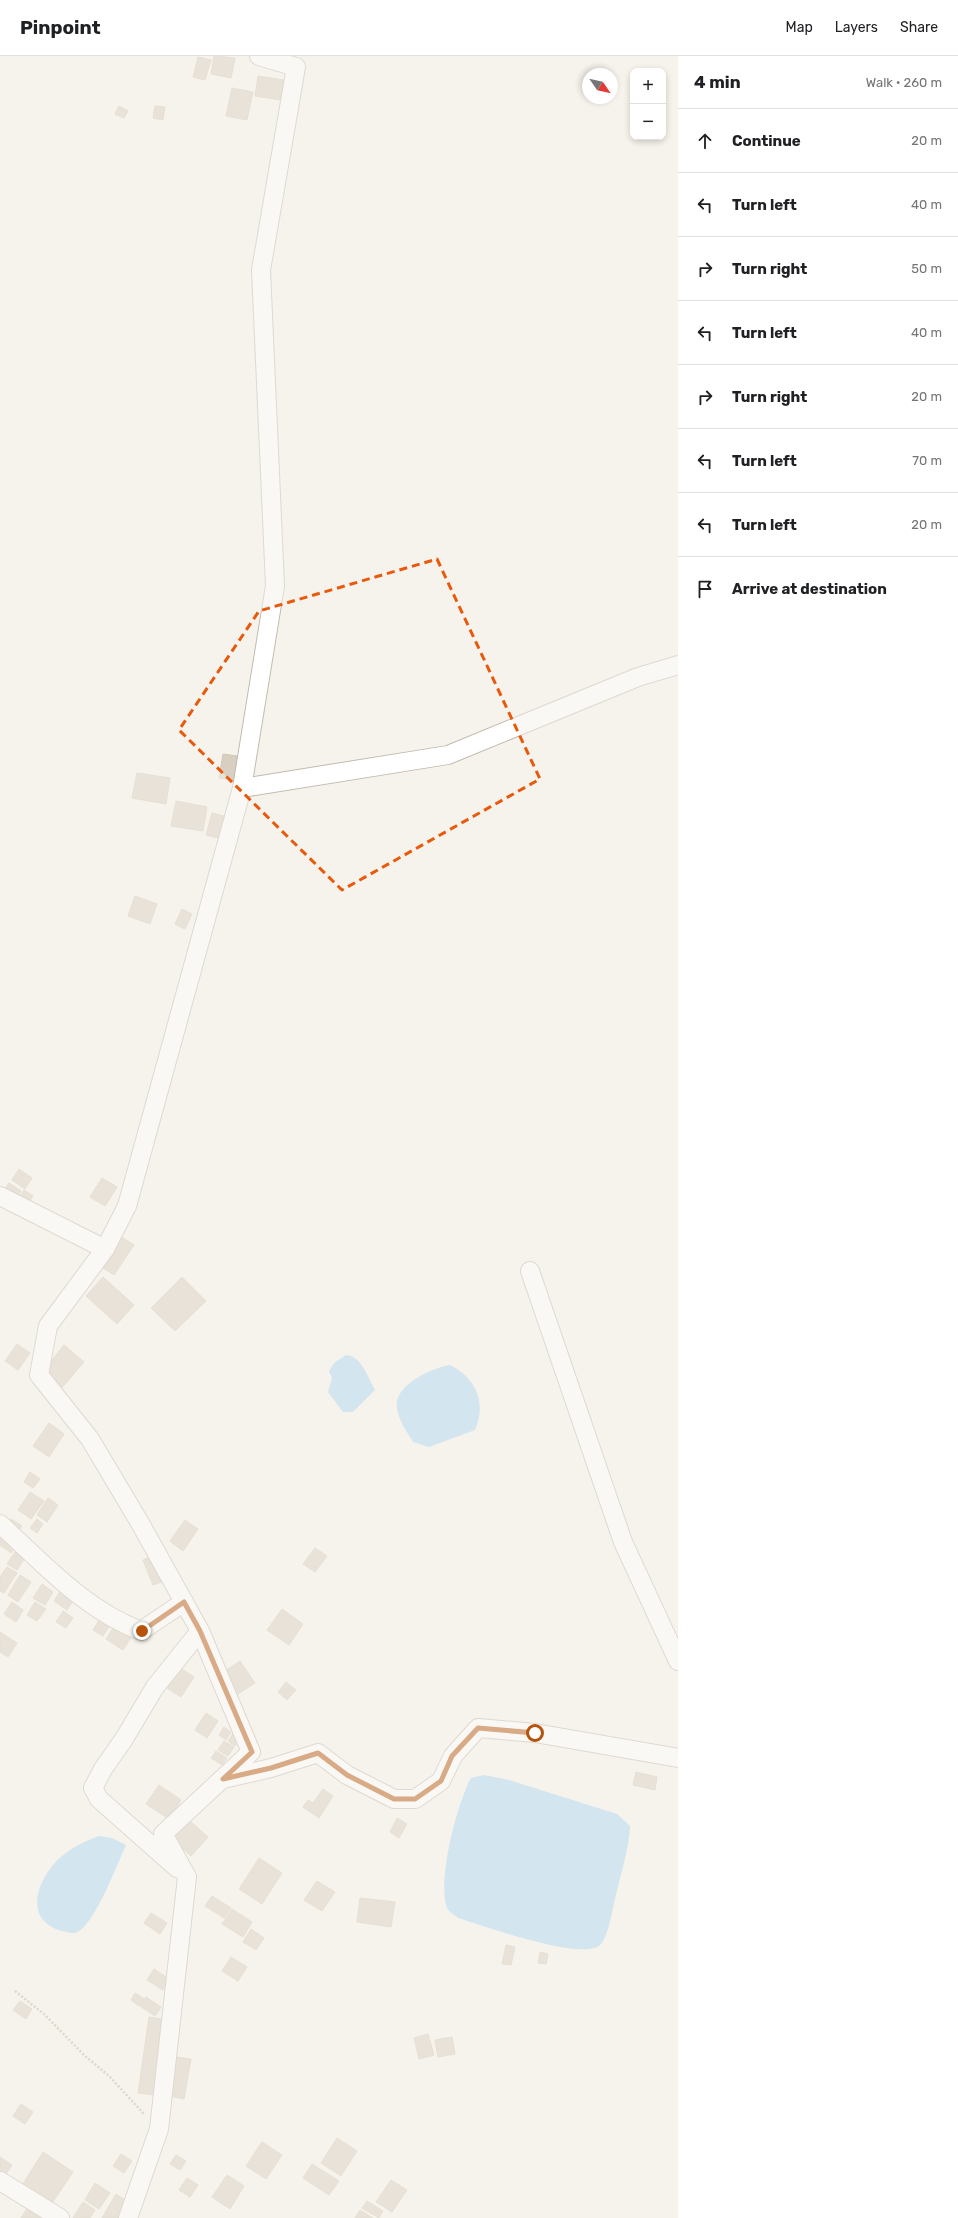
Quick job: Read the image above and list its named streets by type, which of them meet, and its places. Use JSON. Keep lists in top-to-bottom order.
{
  "north": "bottom right",
  "page": {
    "header": "Pinpoint",
    "nav": ["Map", "Layers", "Share"],
    "heading": ["4 min", "Walk · 260 m"],
    "map_buttons": ["+", "−"],
    "list": [
      ["Continue", "20 m"],
      ["Turn left", "40 m"],
      ["Turn right", "50 m"],
      ["Turn left", "40 m"],
      ["Turn right", "20 m"],
      ["Turn left", "70 m"],
      ["Turn left", "20 m"],
      "Arrive at destination"
    ]
  }
}
